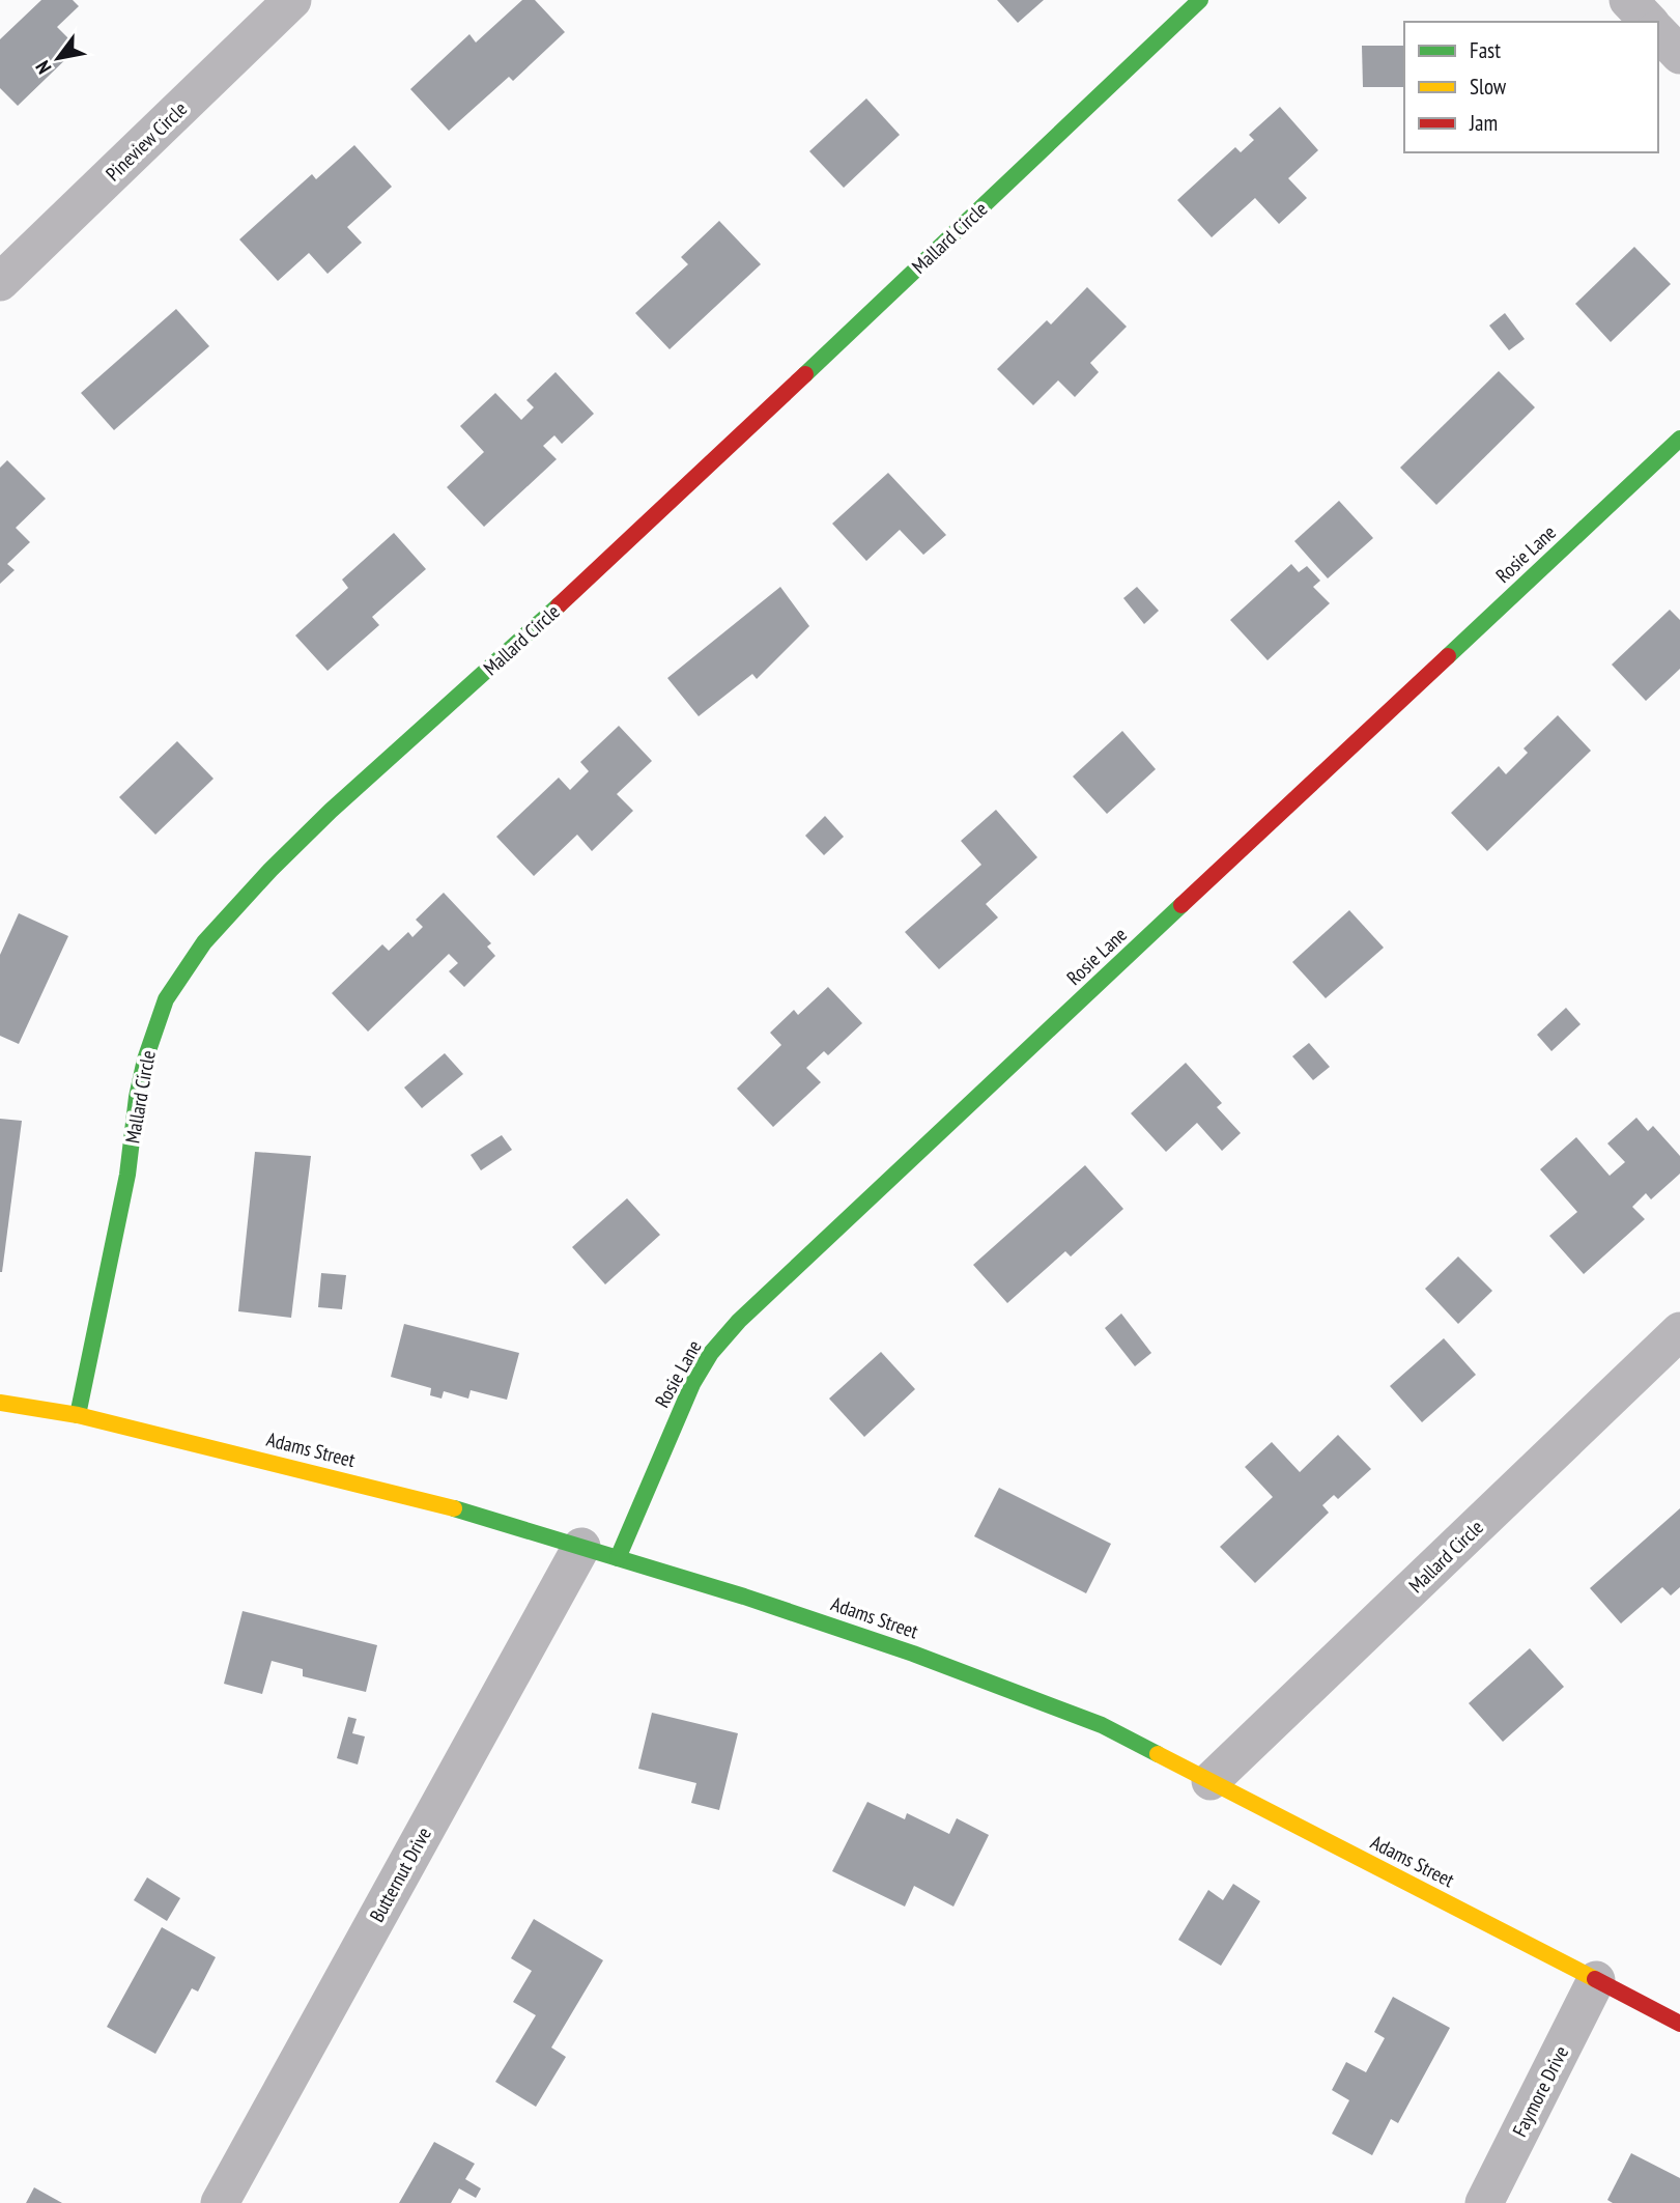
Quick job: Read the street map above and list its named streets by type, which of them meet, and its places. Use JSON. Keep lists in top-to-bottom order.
{
  "streets": {
    "street": [
      "Pineview Circle",
      "Mallard Circle",
      "Rosie Lane",
      "Adams Street",
      "Butternut Drive",
      "Faymore Drive"
    ]
  },
  "crossings": [
    ["Mallard Circle", "Adams Street"],
    ["Rosie Lane", "Adams Street"],
    ["Adams Street", "Butternut Drive"],
    ["Adams Street", "Faymore Drive"]
  ],
  "legend": ["Fast", "Slow", "Jam"],
  "north": "bottom left"
}
